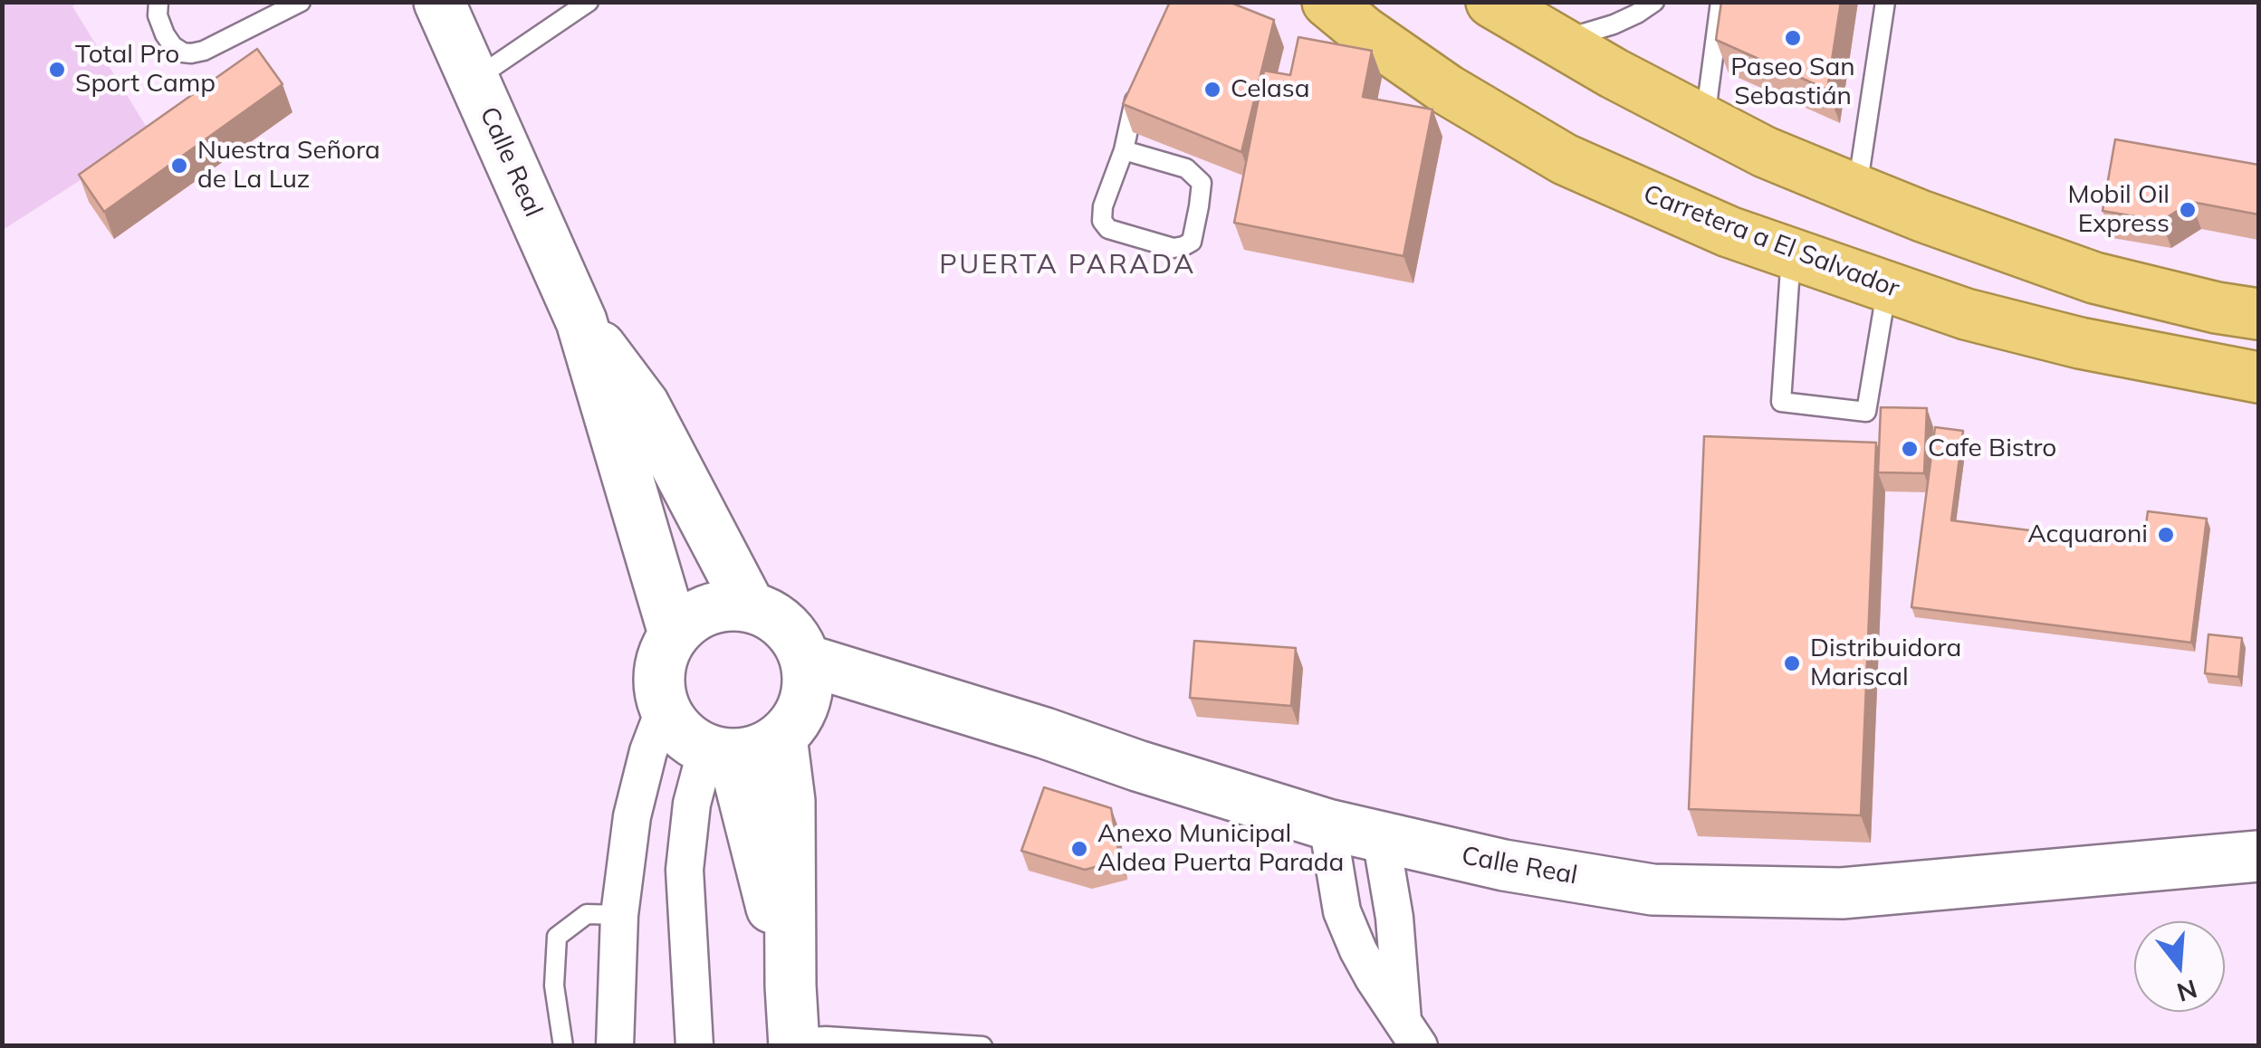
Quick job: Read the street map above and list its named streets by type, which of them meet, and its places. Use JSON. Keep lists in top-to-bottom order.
{
  "streets": {
    "highway": ["Carretera a El Salvador"],
    "main road": ["Calle Real"]
  },
  "districts": ["PUERTA PARADA"],
  "places": [
    "Paseo San Sebastián",
    "Total Pro Sport Camp",
    "Celasa",
    "Nuestra Señora de La Luz",
    "Mobil Oil Express",
    "Cafe Bistro",
    "Acquaroni",
    "Distribuidora Mariscal",
    "Anexo Municipal Aldea Puerta Parada"
  ],
  "north": "bottom"
}
